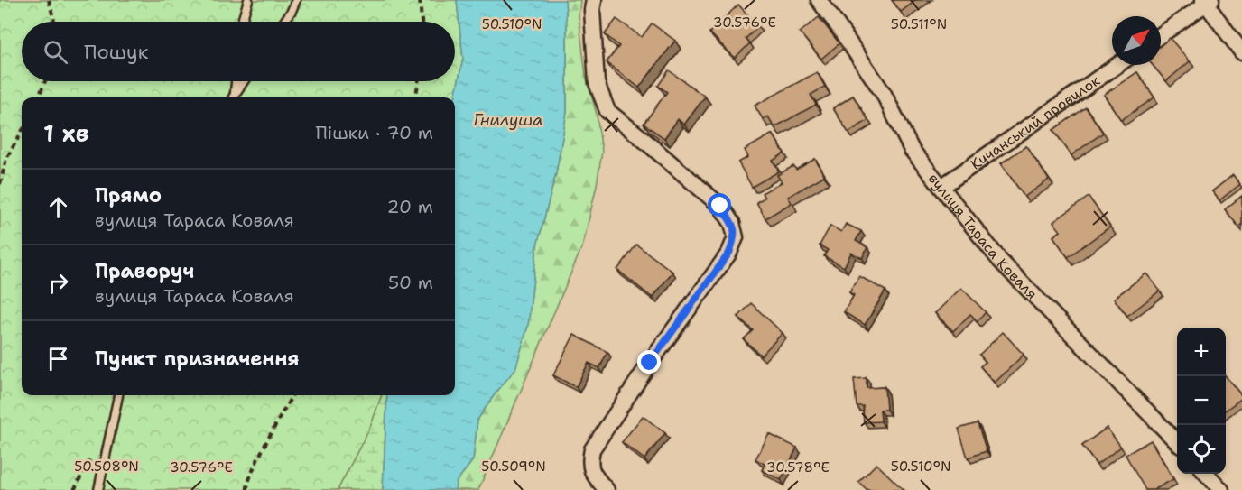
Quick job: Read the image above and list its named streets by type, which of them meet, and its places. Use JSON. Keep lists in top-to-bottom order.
{
  "streets": {
    "street": ["Кучанський провулок", "вулиця Тараса Коваля"]
  },
  "crossings": [
    ["Кучанський провулок", "вулиця Тараса Коваля"]
  ],
  "water": ["Гнилуша"],
  "north": "top right",
  "page": {
    "search": "Пошук",
    "heading": ["1 хв", "Пішки · 70 m"],
    "list": [
      ["Прямо", "вулиця Тараса Коваля", "20 m"],
      ["Праворуч", "вулиця Тараса Коваля", "50 m"],
      "Пункт призначення"
    ],
    "map_buttons": ["+", "−"]
  },
  "coordinates": [
    "30.576°E",
    "50.510°N",
    "50.511°N",
    "50.508°N",
    "50.509°N",
    "30.578°E"
  ]
}
